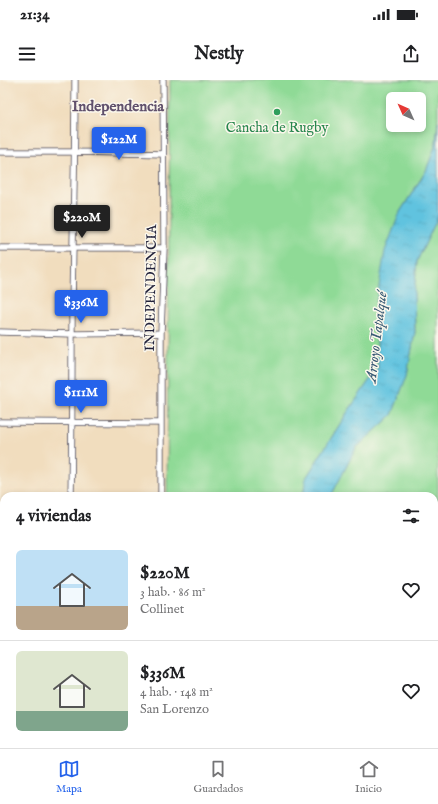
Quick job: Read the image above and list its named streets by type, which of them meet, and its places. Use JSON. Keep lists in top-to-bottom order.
{
  "streets": {
    "street": ["INDEPENDENCIA"]
  },
  "districts": ["Independencia"],
  "water": ["Arroyo Tapalqué"],
  "places": ["Cancha de Rugby"],
  "north": "top left",
  "page": {
    "status": "21:34",
    "header": "Nestly",
    "price": [
      "$122M",
      "$220M",
      "$336M",
      "$111M"
    ],
    "heading": "4 viviendas",
    "list": [
      {
        "name": "$220M",
        "note": "3 hab. · 86 m² · Collinet"
      },
      {
        "name": "$336M",
        "note": "4 hab. · 148 m² · San Lorenzo"
      }
    ],
    "tabs": ["Mapa", "Guardados", "Inicio"]
  }
}
